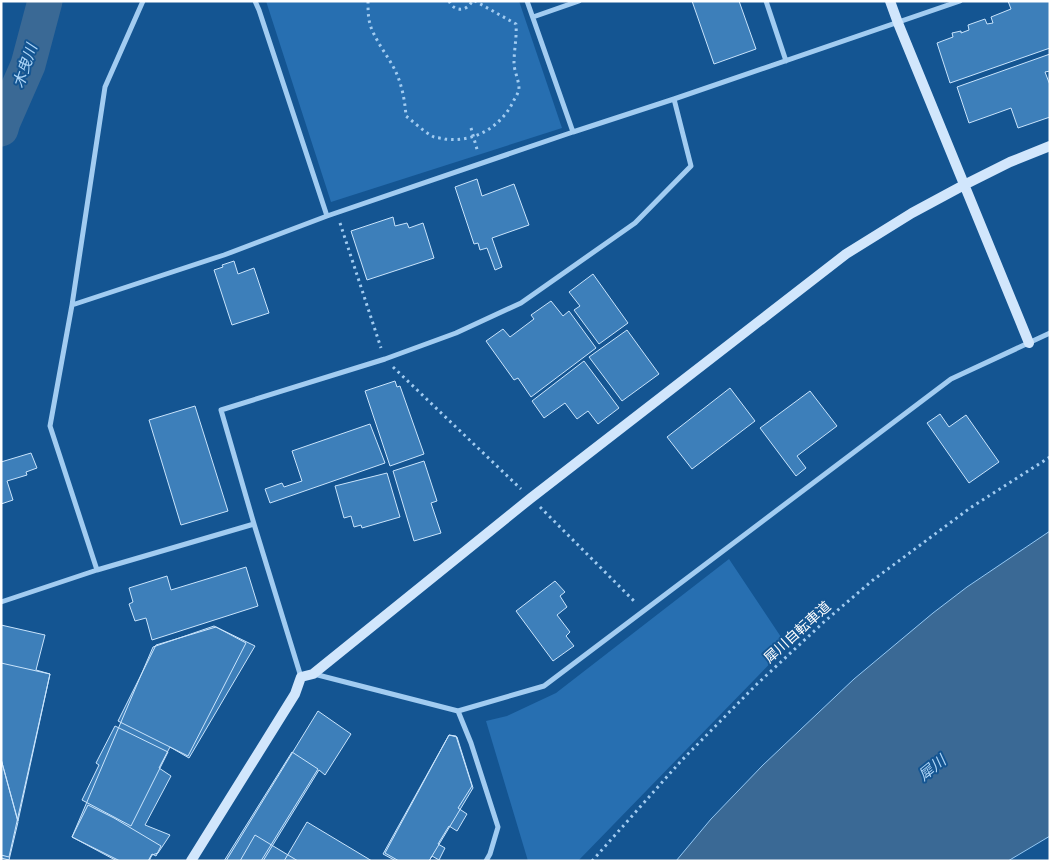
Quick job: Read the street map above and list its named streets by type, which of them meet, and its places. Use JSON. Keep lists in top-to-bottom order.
{
  "streets": {
    "path": ["犀川自転車道"]
  },
  "water": ["木曳川", "犀川"]
}
